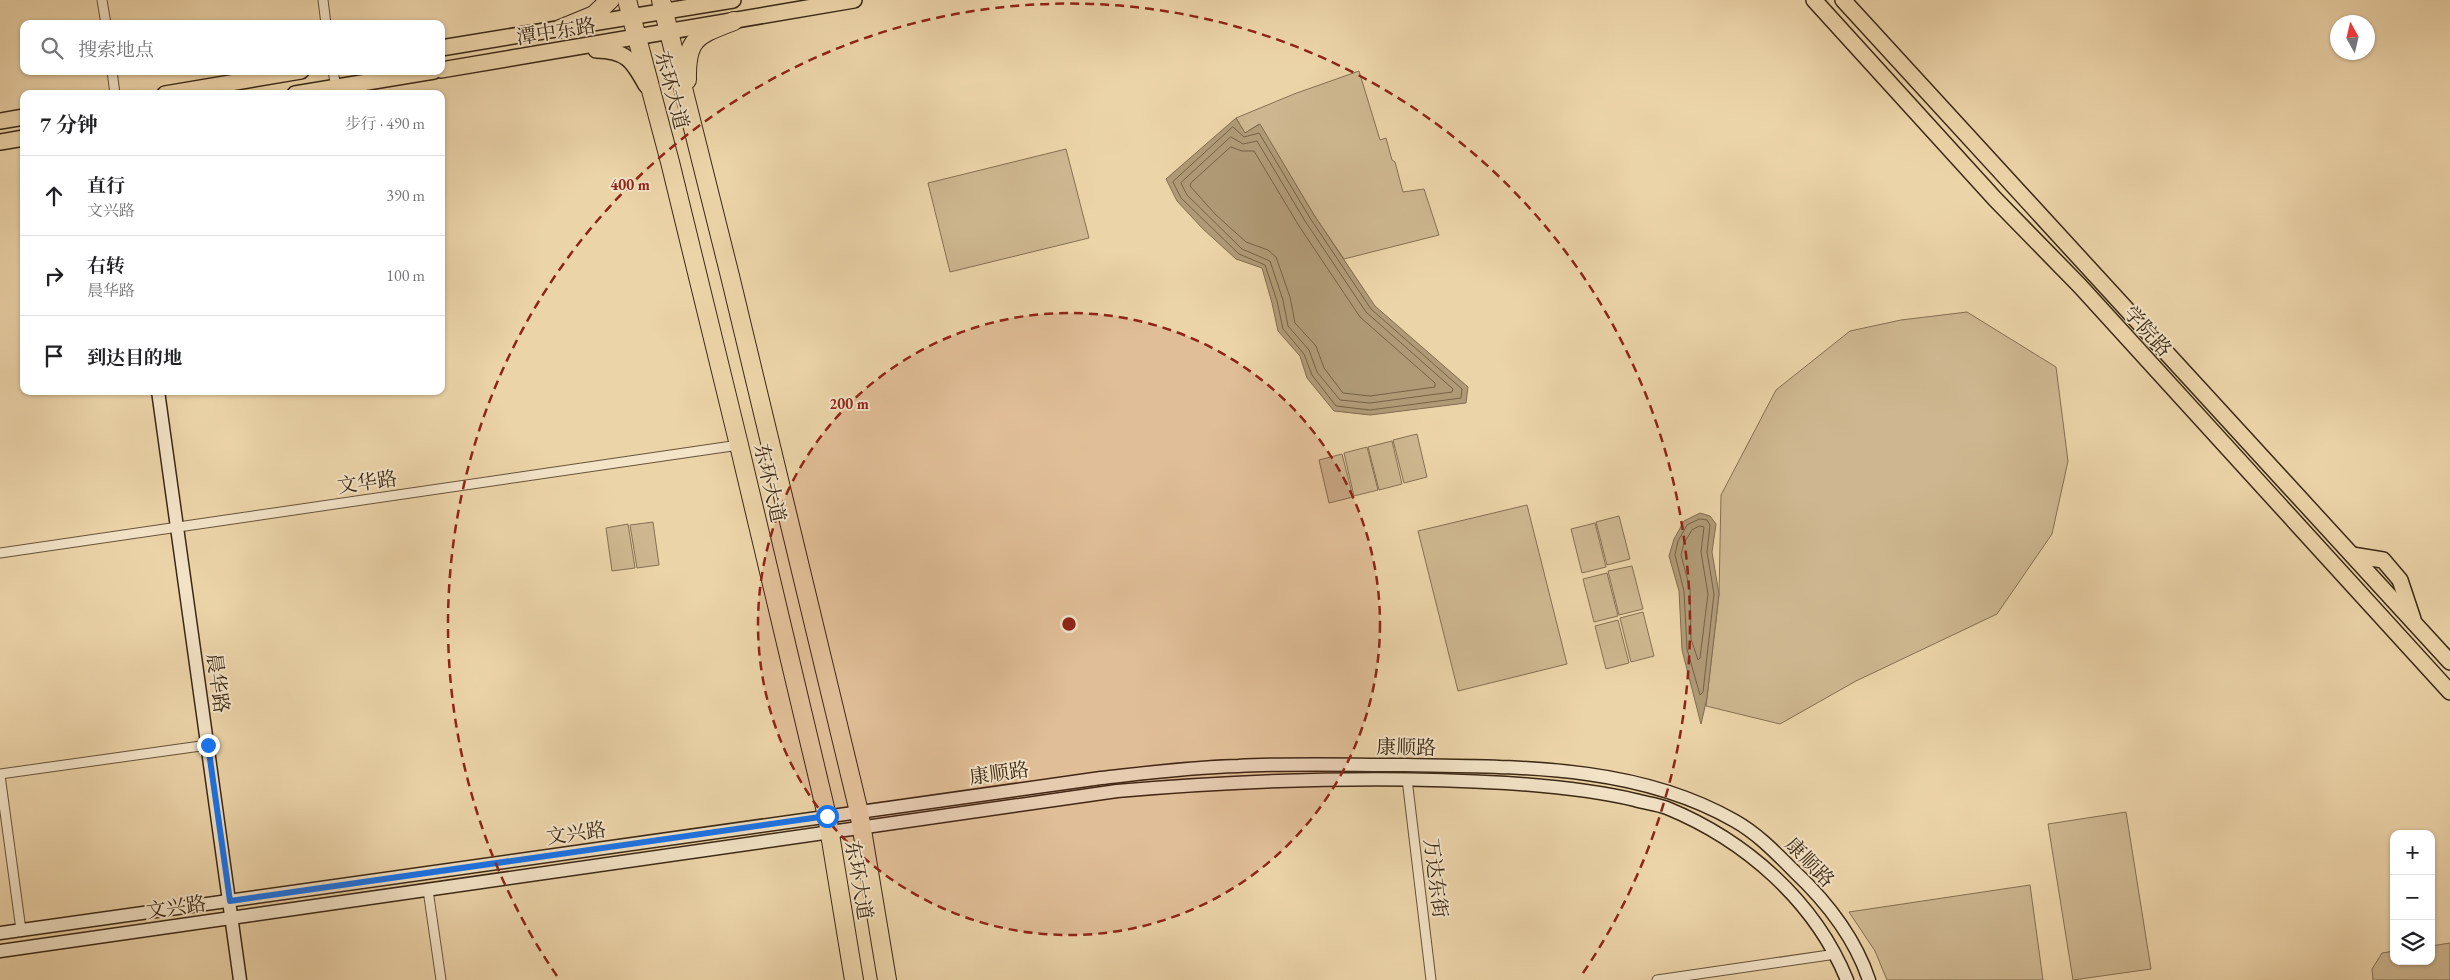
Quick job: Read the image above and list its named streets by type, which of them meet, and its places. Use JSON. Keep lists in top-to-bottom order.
{
  "streets": {
    "highway": ["东环大道"],
    "main road": [
      "潭中东路",
      "学院路",
      "晨华路",
      "康顺路",
      "文兴路"
    ],
    "street": ["文华路", "万达东街"]
  },
  "crossings": [
    ["潭中东路", "东环大道"],
    ["东环大道", "文华路"],
    ["东环大道", "康顺路"],
    ["东环大道", "文兴路"],
    ["文华路", "晨华路"],
    ["晨华路", "文兴路"],
    ["康顺路", "文兴路"],
    ["康顺路", "万达东街"]
  ],
  "north": "top",
  "page": {
    "search": "搜索地点",
    "heading": ["7 分钟", "步行 · 490 m"],
    "list": [
      ["直行", "文兴路", "390 m"],
      ["右转", "晨华路", "100 m"],
      "到达目的地"
    ],
    "map_buttons": ["+", "−"]
  },
  "rings": ["400 m", "200 m"]
}
